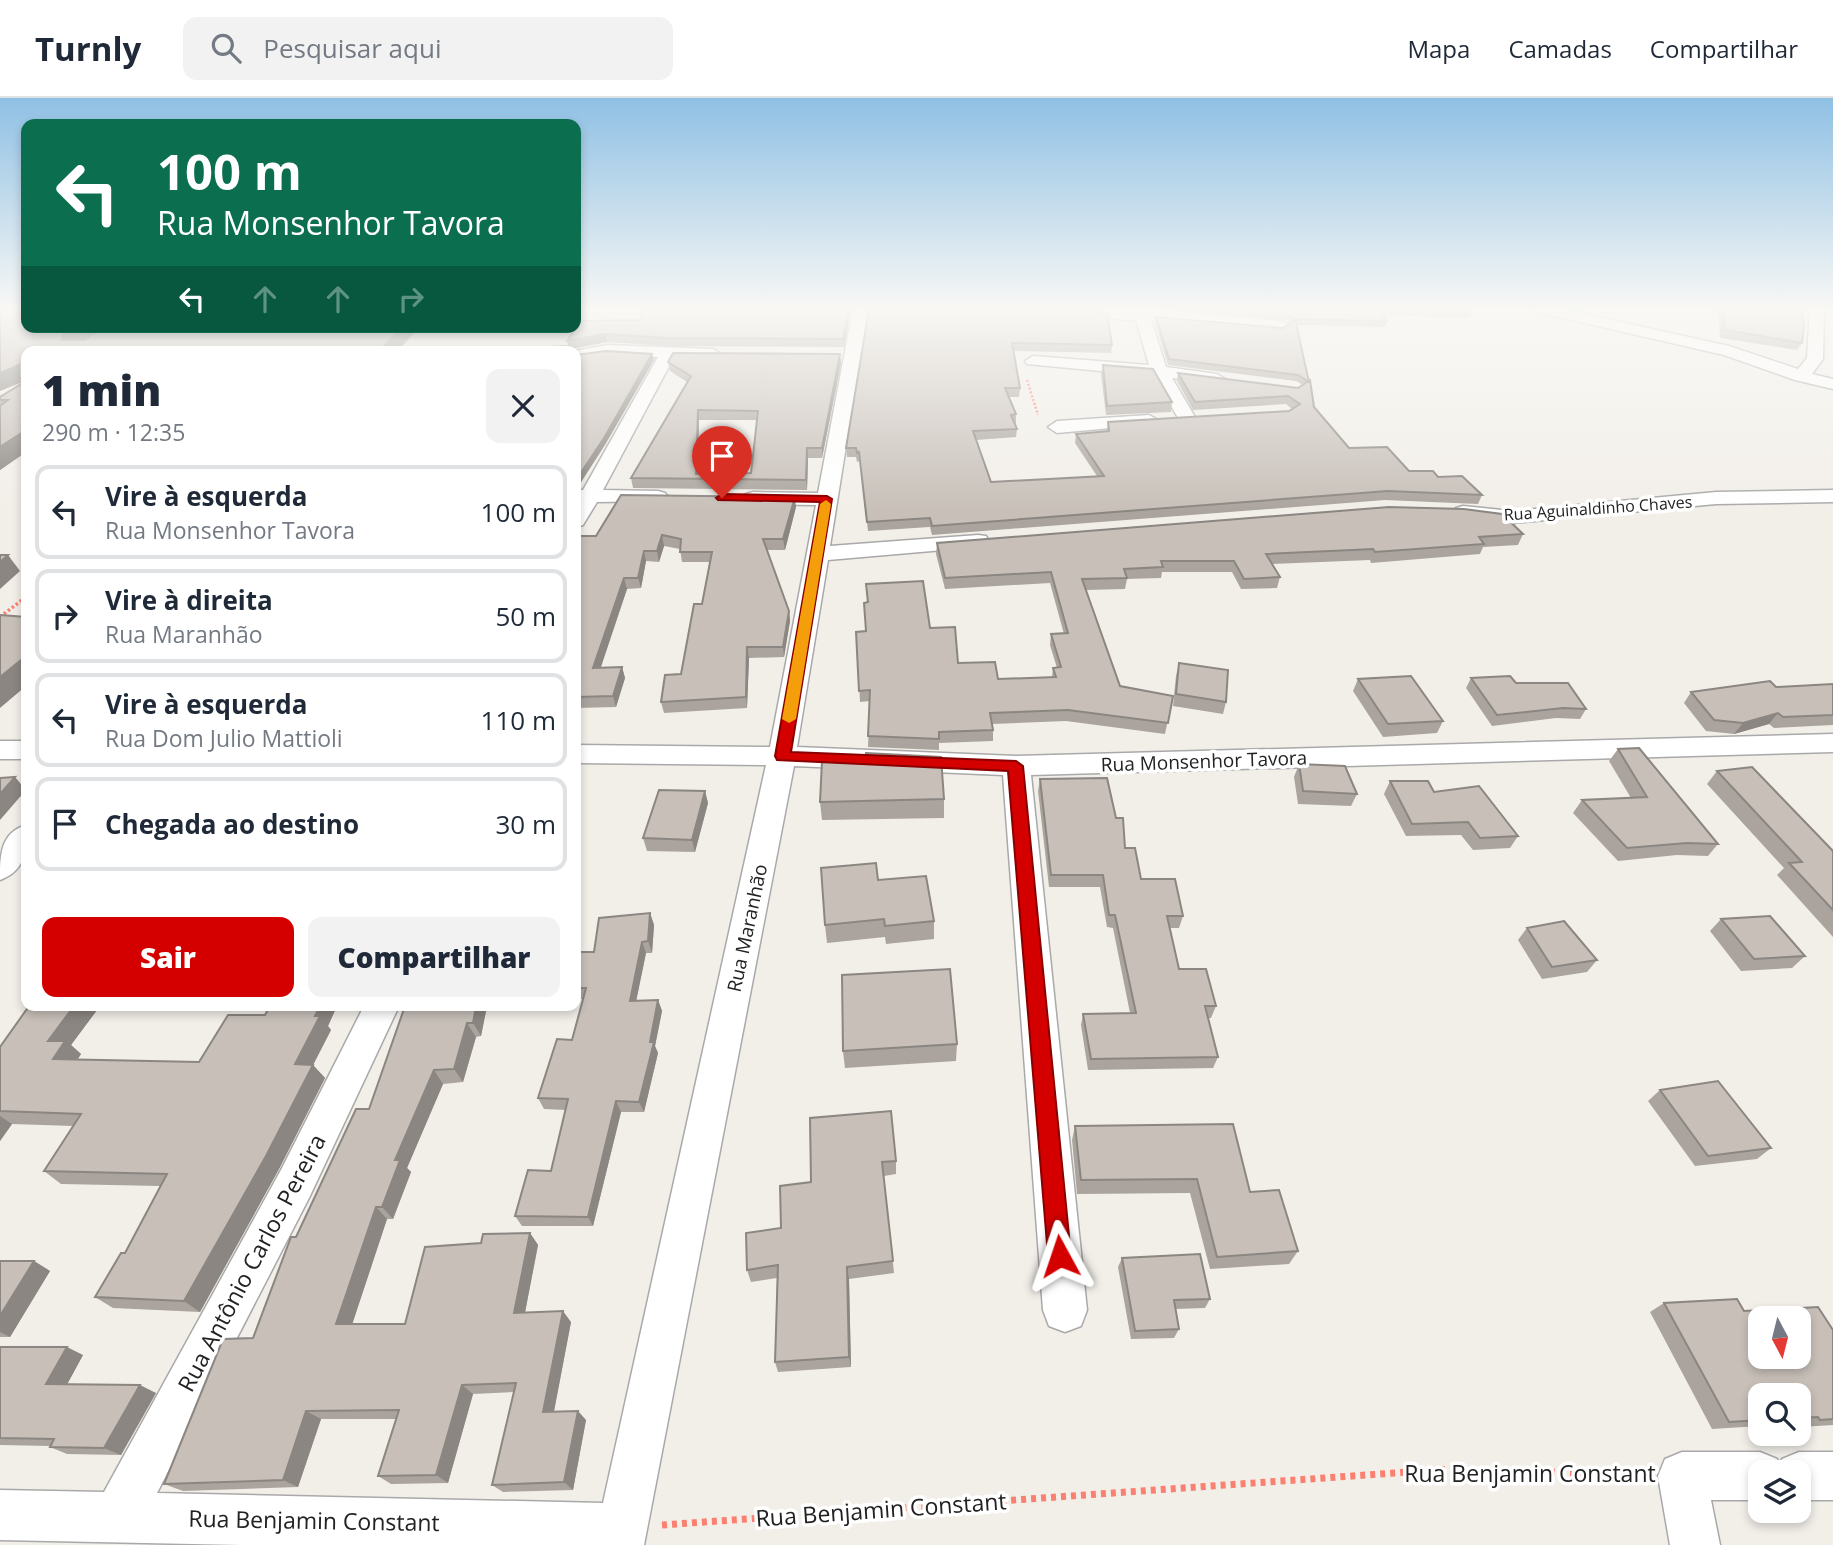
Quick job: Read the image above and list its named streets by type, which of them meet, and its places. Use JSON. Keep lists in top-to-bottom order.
{
  "streets": {
    "street": [
      "Rua Aguinaldinho Chaves",
      "Rua Monsenhor Tavora",
      "Rua Maranhão",
      "Rua Antônio Carlos Pereira",
      "Rua Benjamin Constant"
    ]
  },
  "crossings": [
    ["Rua Monsenhor Tavora", "Rua Maranhão"],
    ["Rua Maranhão", "Rua Benjamin Constant"],
    ["Rua Antônio Carlos Pereira", "Rua Benjamin Constant"]
  ],
  "north": "bottom",
  "page": {
    "header": "Turnly",
    "search": "Pesquisar aqui",
    "nav": ["Mapa", "Camadas", "Compartilhar"],
    "turn": ["100 m", "Rua Monsenhor Tavora"],
    "heading": ["1 min", "290 m · 12:35"],
    "list": [
      {
        "name": "Vire à esquerda",
        "note": "Rua Monsenhor Tavora",
        "value": "100 m"
      },
      {
        "name": "Vire à direita",
        "note": "Rua Maranhão",
        "value": "50 m"
      },
      {
        "name": "Vire à esquerda",
        "note": "Rua Dom Julio Mattioli",
        "value": "110 m"
      },
      {
        "name": "Chegada ao destino",
        "value": "30 m"
      }
    ],
    "buttons": ["Sair", "Compartilhar"]
  }
}
